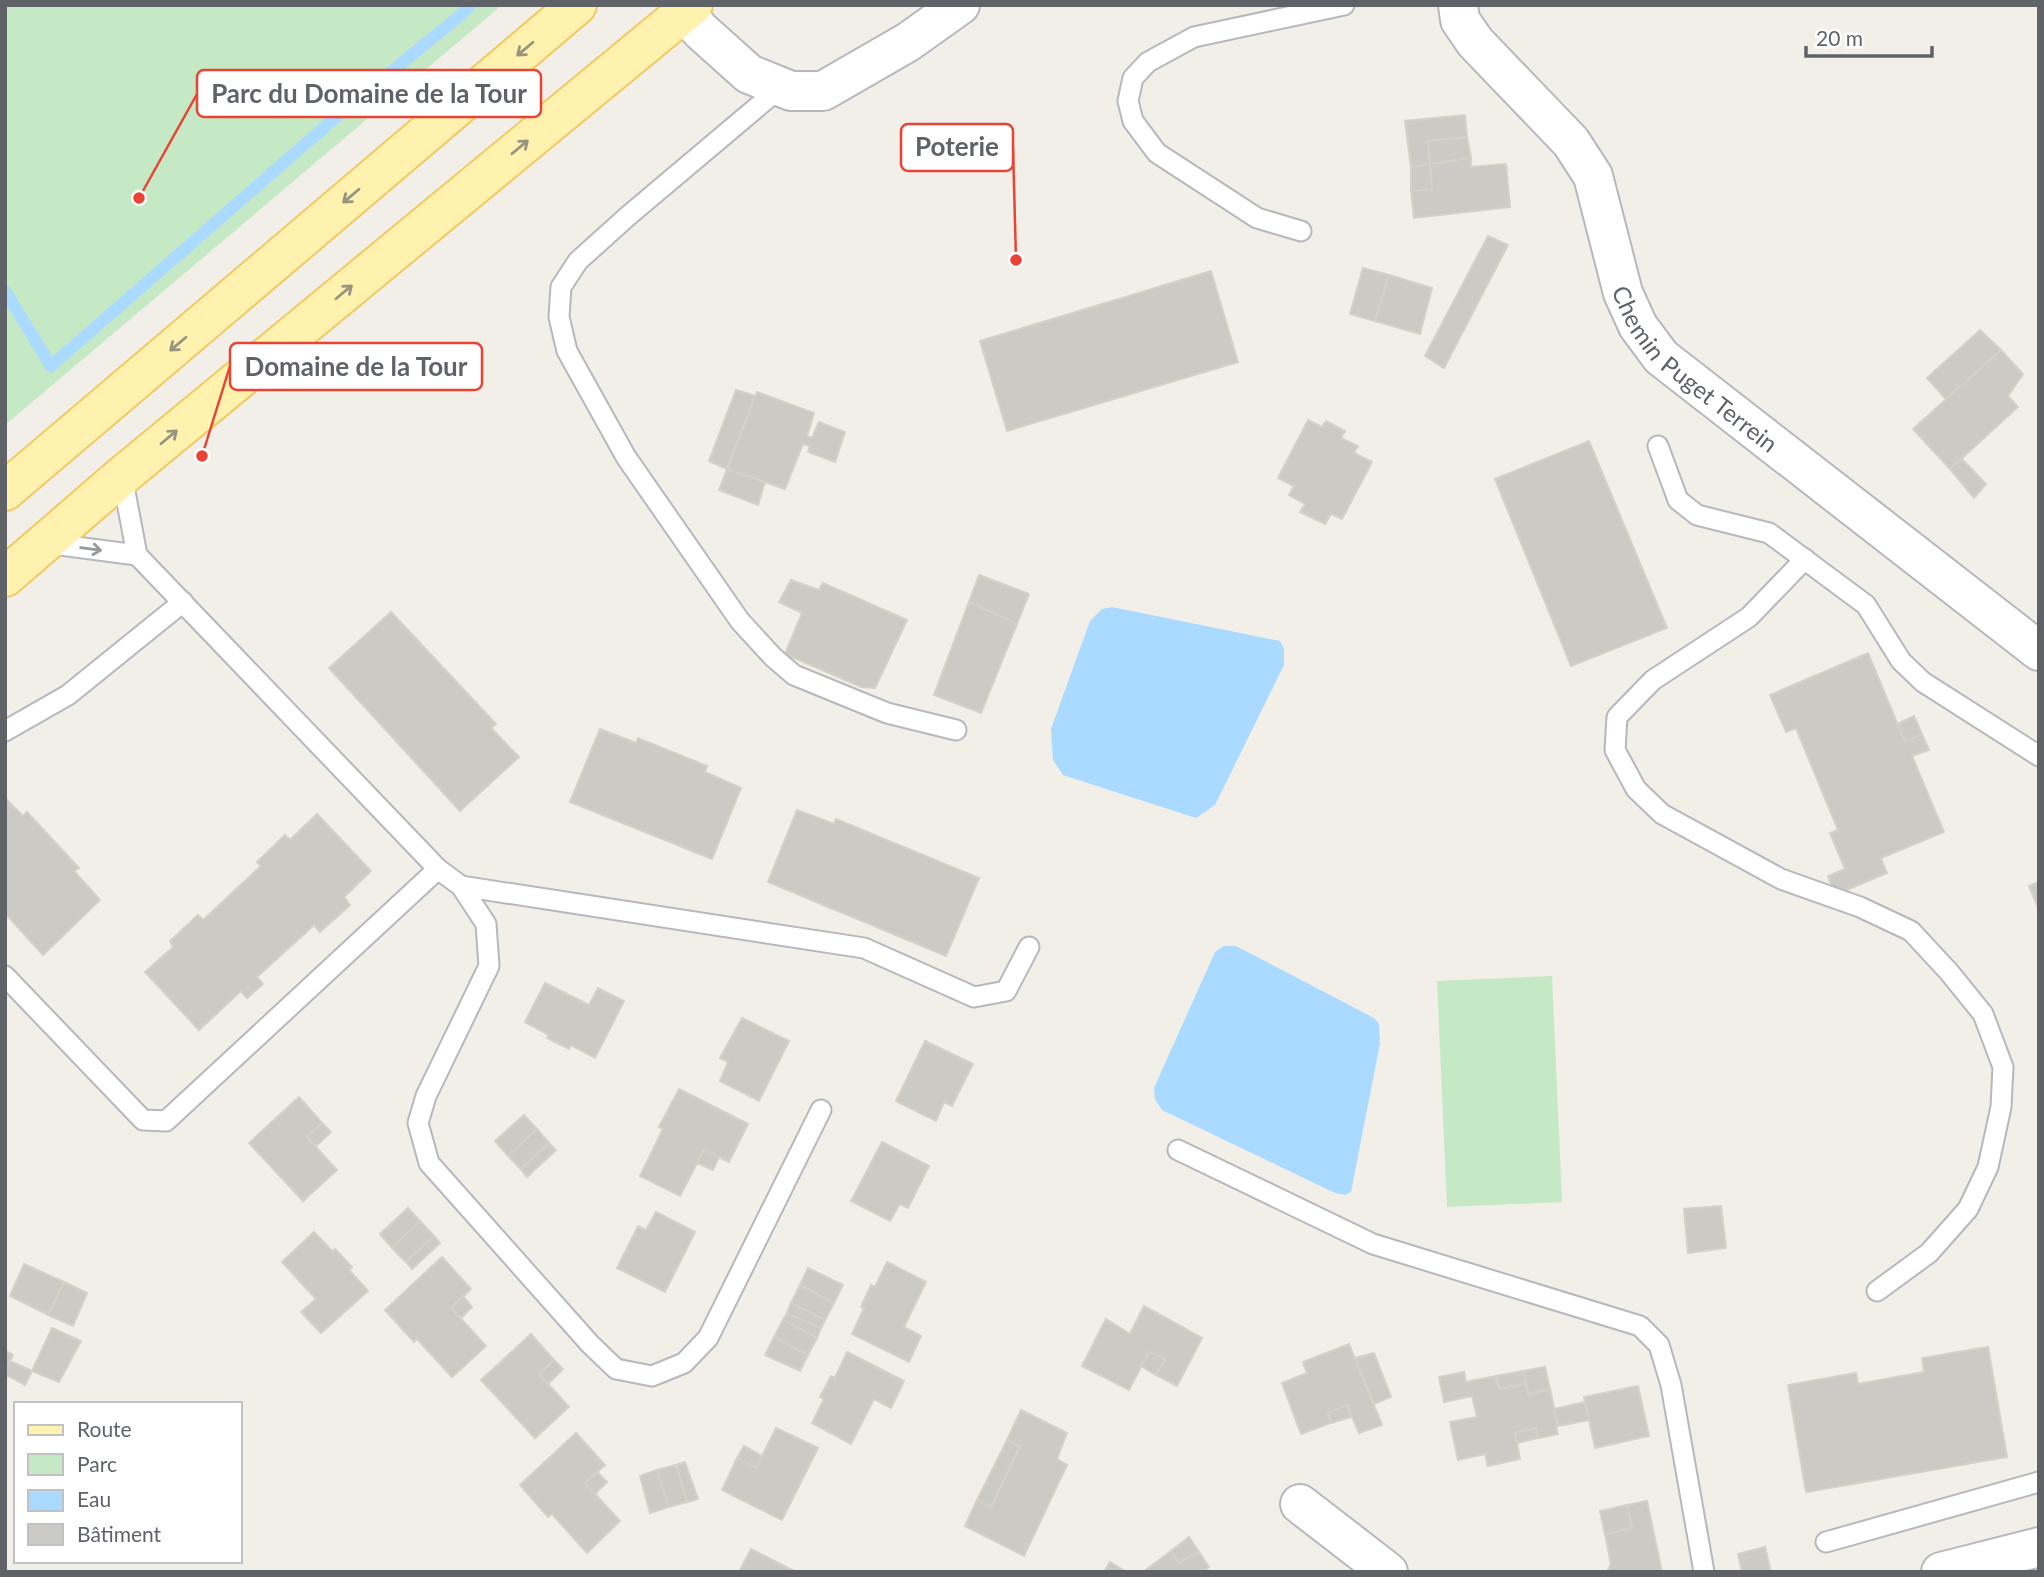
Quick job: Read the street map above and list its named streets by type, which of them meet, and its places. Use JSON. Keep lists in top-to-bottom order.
{
  "streets": {
    "street": ["Chemin Puget Terrein"]
  },
  "places": ["Parc du Domaine de la Tour", "Poterie", "Domaine de la Tour"],
  "legend": [
    "Route",
    "Parc",
    "Eau",
    "Bâtiment"
  ],
  "scale_bar": "20 m"
}
